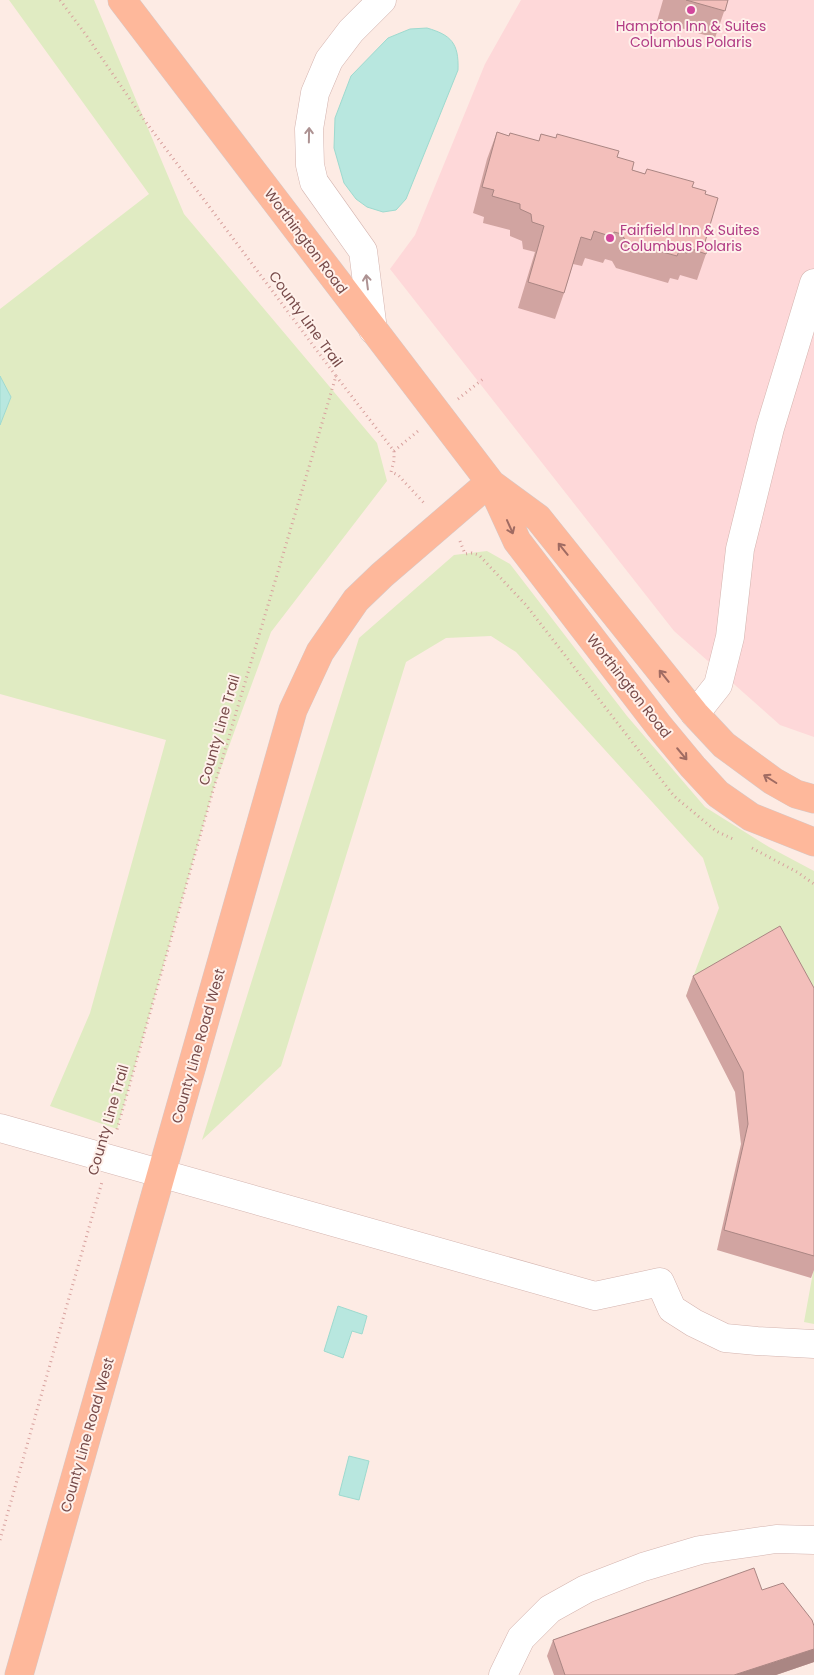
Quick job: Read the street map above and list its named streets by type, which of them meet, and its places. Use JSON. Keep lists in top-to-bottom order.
{
  "streets": {
    "main road": ["Worthington Road", "County Line Road West"],
    "path": ["County Line Trail"]
  },
  "crossings": [
    ["Worthington Road", "County Line Road West"]
  ],
  "places": ["Hampton Inn & Suites Columbus Polaris", "Fairfield Inn & Suites Columbus Polaris"]
}
